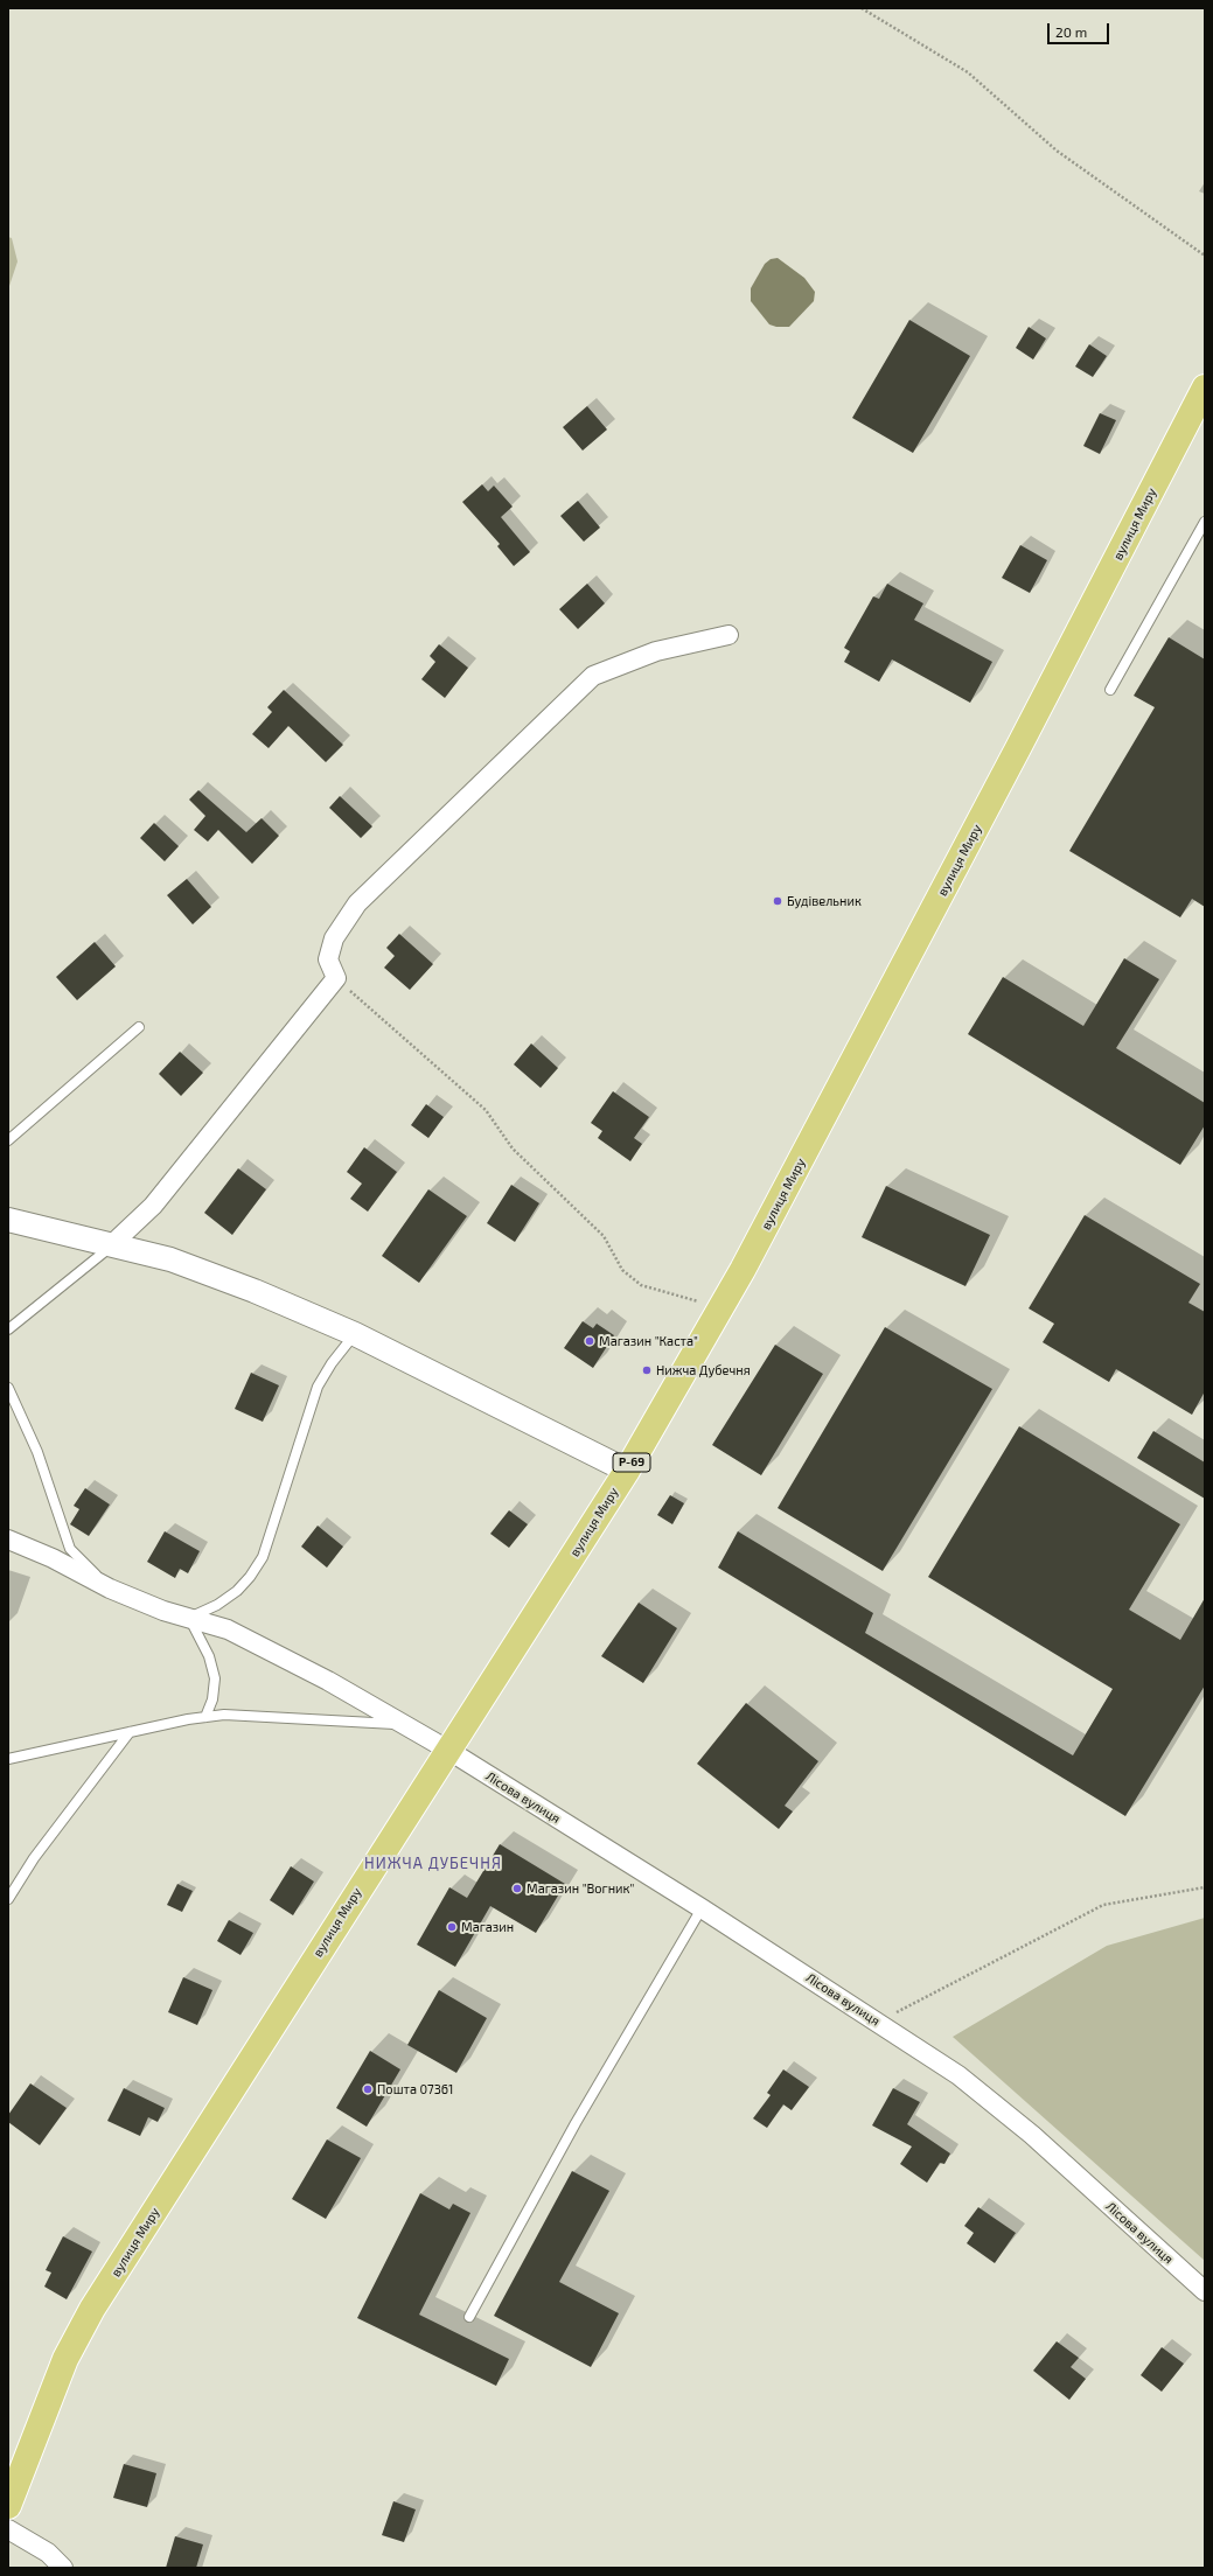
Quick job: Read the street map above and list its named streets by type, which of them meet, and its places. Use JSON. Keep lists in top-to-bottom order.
{
  "streets": {
    "main road": ["вулиця Миру", "Р-69"],
    "street": ["Лісова вулиця"]
  },
  "crossings": [
    ["вулиця Миру", "Лісова вулиця"]
  ],
  "districts": ["НИЖЧА ДУБЕЧНЯ"],
  "places": [
    "Будівельник",
    "Магазин \"Каста\"",
    "Нижча Дубечня",
    "Магазин \"Вогник\"",
    "Магазин",
    "Пошта 07361"
  ],
  "scale_bar": "20 m"
}
